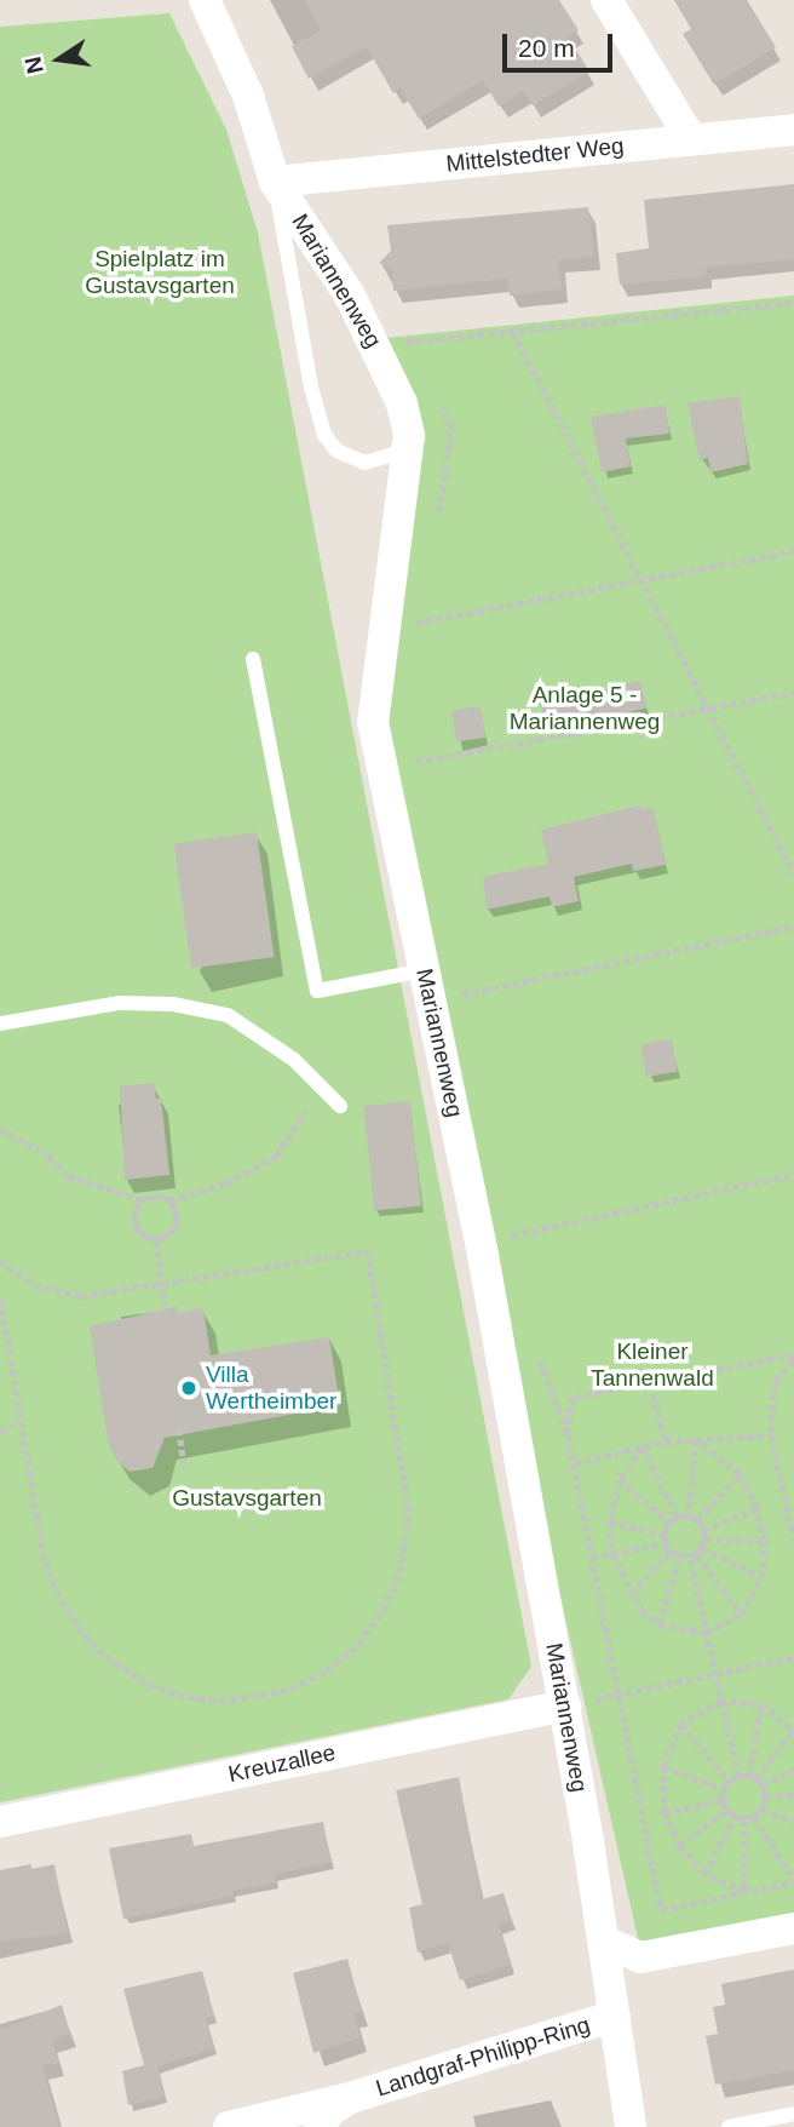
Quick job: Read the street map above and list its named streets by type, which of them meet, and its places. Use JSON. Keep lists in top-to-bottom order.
{
  "streets": {
    "street": [
      "Mittelstedter Weg",
      "Mariannenweg",
      "Kreuzallee",
      "Landgraf-Philipp-Ring"
    ]
  },
  "crossings": [
    ["Mittelstedter Weg", "Mariannenweg"],
    ["Mariannenweg", "Kreuzallee"],
    ["Mariannenweg", "Landgraf-Philipp-Ring"]
  ],
  "parks": [
    "Spielplatz im Gustavsgarten",
    "Anlage 5 - Mariannenweg",
    "Kleiner Tannenwald",
    "Gustavsgarten"
  ],
  "places": ["Villa Wertheimber"],
  "scale_bar": "20 m",
  "north": "left"
}
